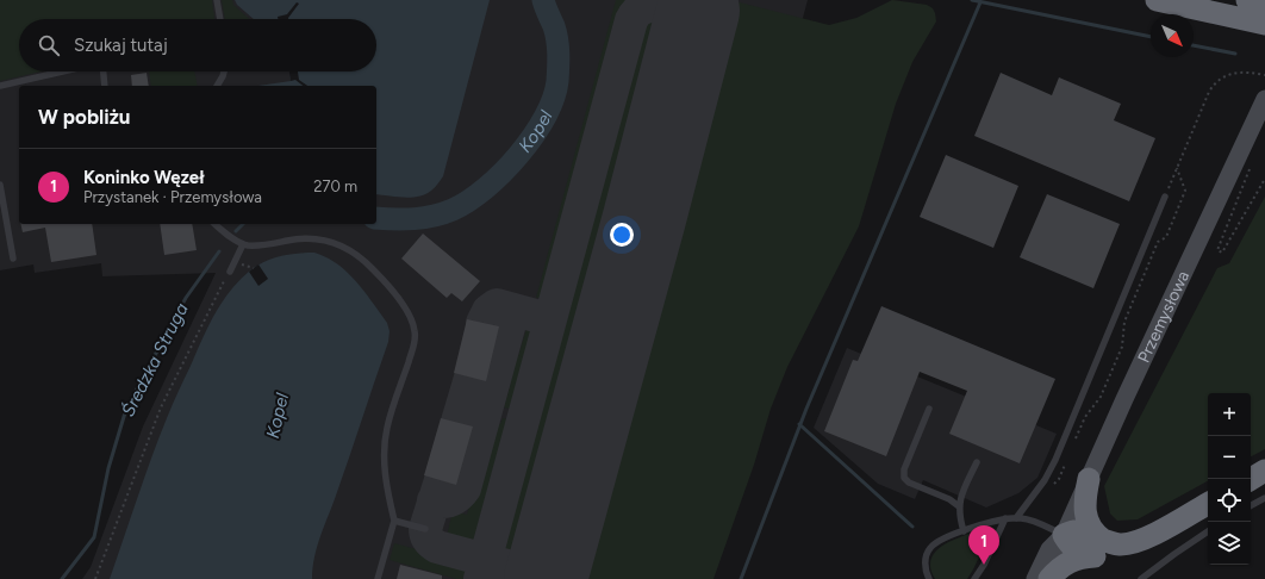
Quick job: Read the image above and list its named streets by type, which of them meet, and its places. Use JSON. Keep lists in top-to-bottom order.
{
  "streets": {
    "street": ["Przemysłowa"]
  },
  "water": ["Kopel", "Średzka Struga"],
  "north": "bottom right",
  "page": {
    "search": "Szukaj tutaj",
    "heading": "W pobliżu",
    "list": [
      {
        "mark": "1",
        "name": "Koninko Węzeł",
        "note": "Przystanek · Przemysłowa",
        "value": "270 m"
      }
    ],
    "map_buttons": ["+", "−"],
    "pins": "1"
  }
}
